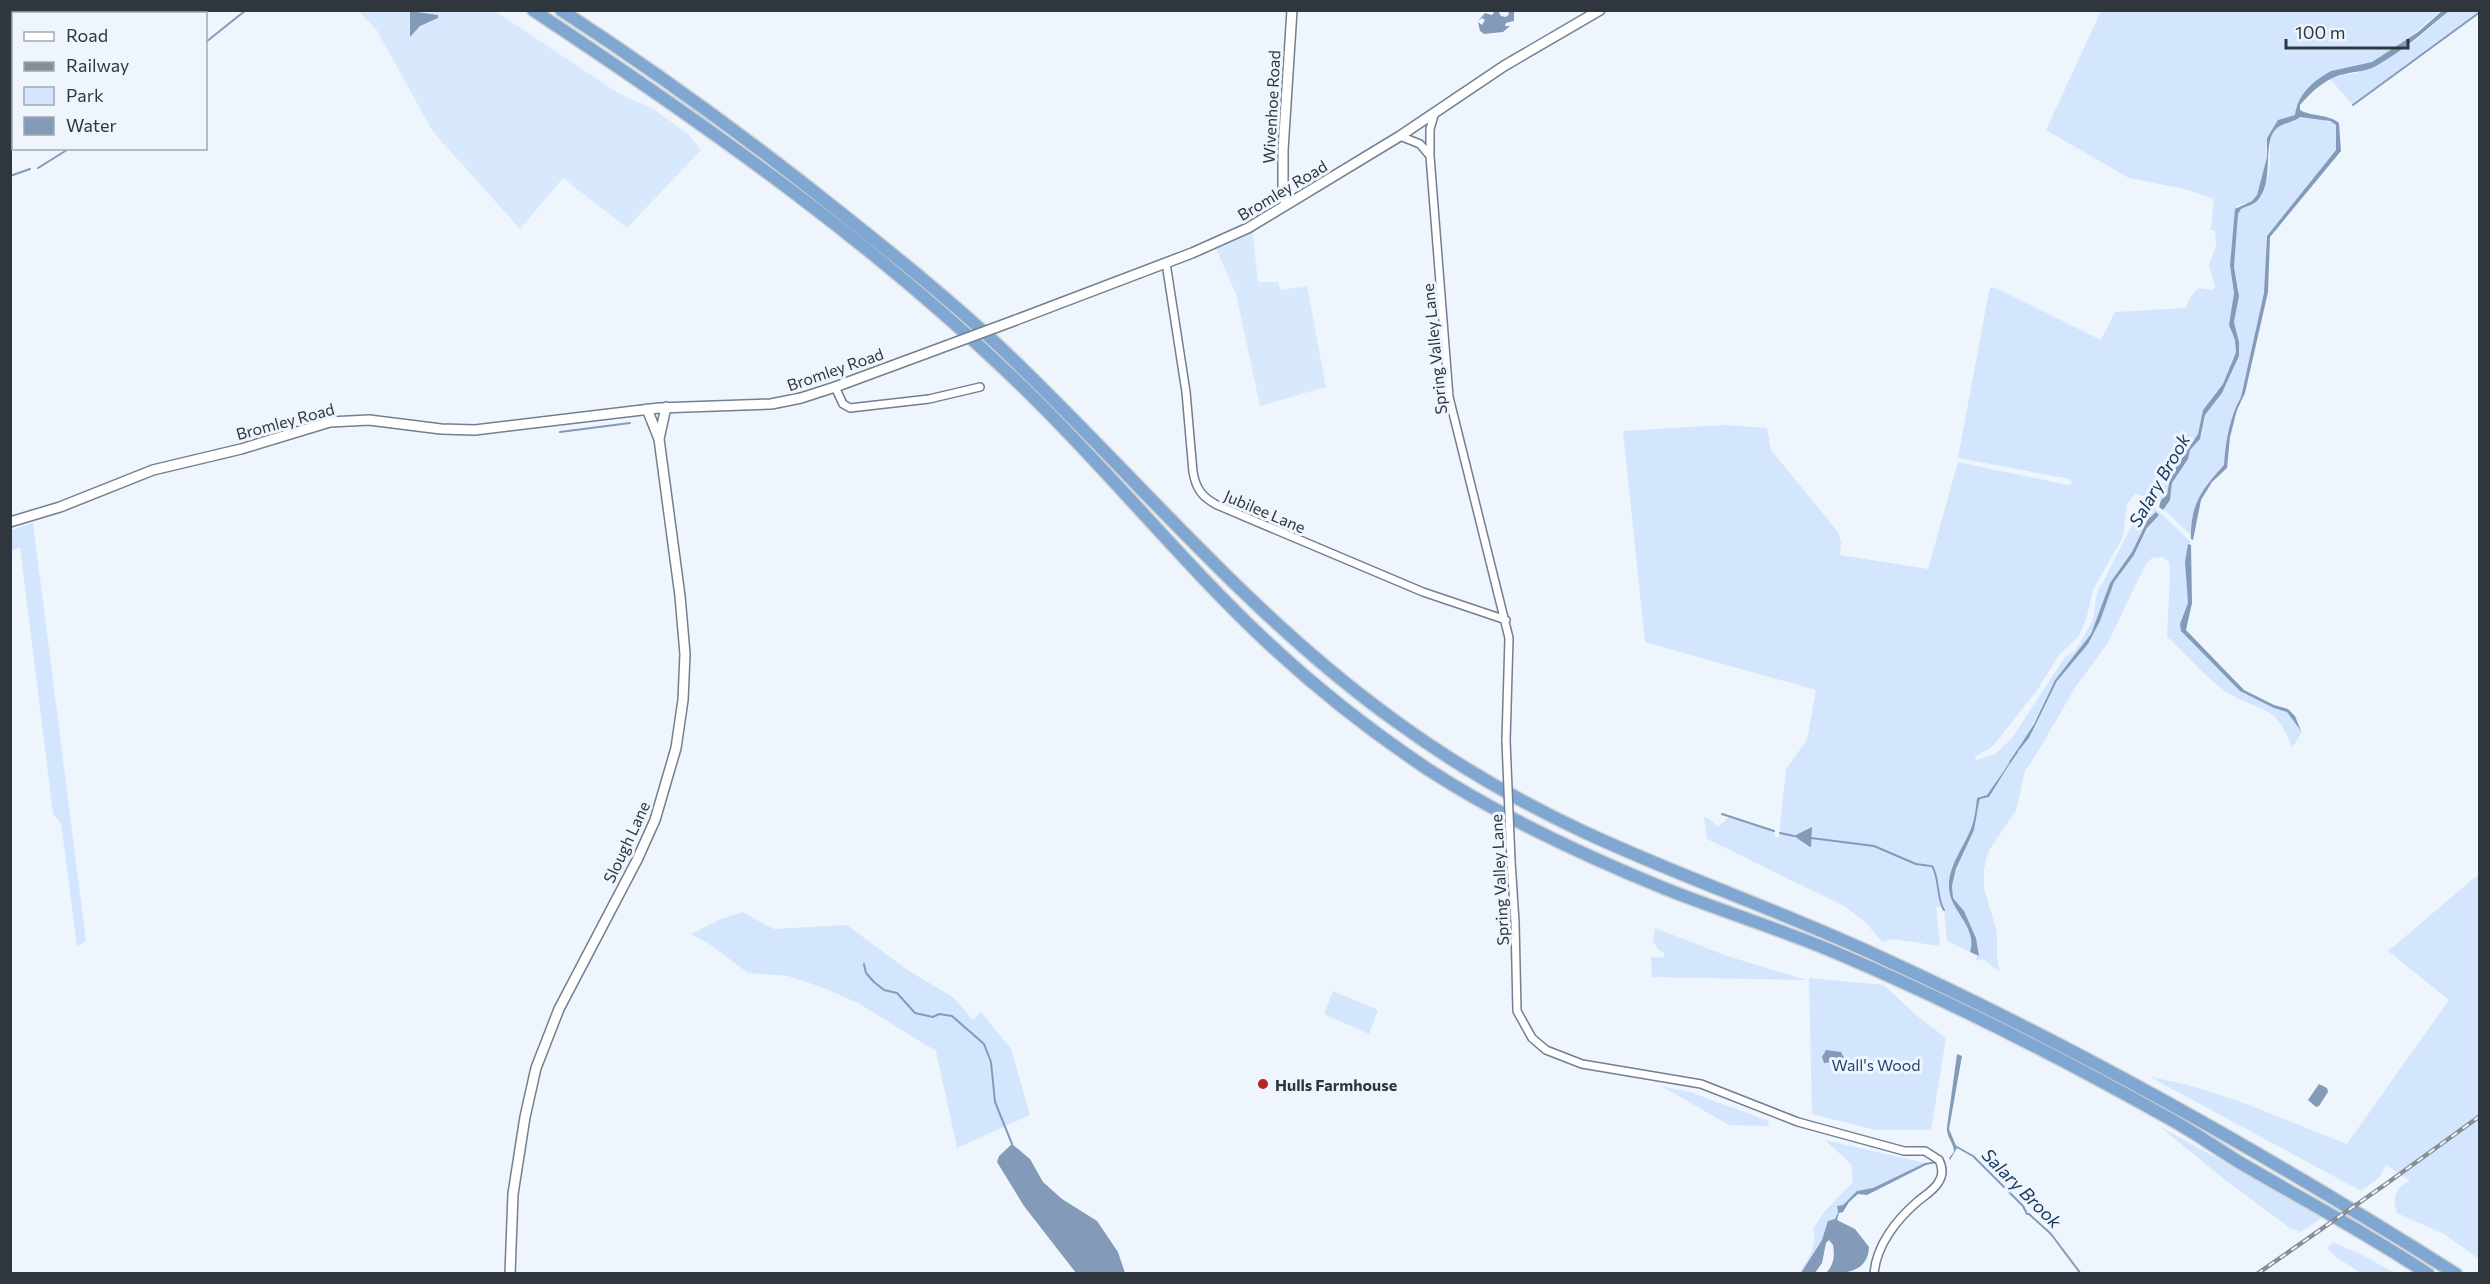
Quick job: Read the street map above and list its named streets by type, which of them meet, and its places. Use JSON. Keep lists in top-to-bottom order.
{
  "streets": {
    "street": [
      "Wivenhoe Road",
      "Bromley Road",
      "Spring Valley Lane",
      "Jubilee Lane",
      "Slough Lane"
    ]
  },
  "crossings": [
    ["Wivenhoe Road", "Bromley Road"],
    ["Bromley Road", "Spring Valley Lane"],
    ["Bromley Road", "Jubilee Lane"],
    ["Bromley Road", "Slough Lane"],
    ["Spring Valley Lane", "Jubilee Lane"]
  ],
  "water": ["Salary Brook"],
  "parks": ["Wall's Wood"],
  "places": ["Hulls Farmhouse"],
  "legend": [
    "Road",
    "Railway",
    "Park",
    "Water"
  ],
  "scale_bar": "100 m"
}
